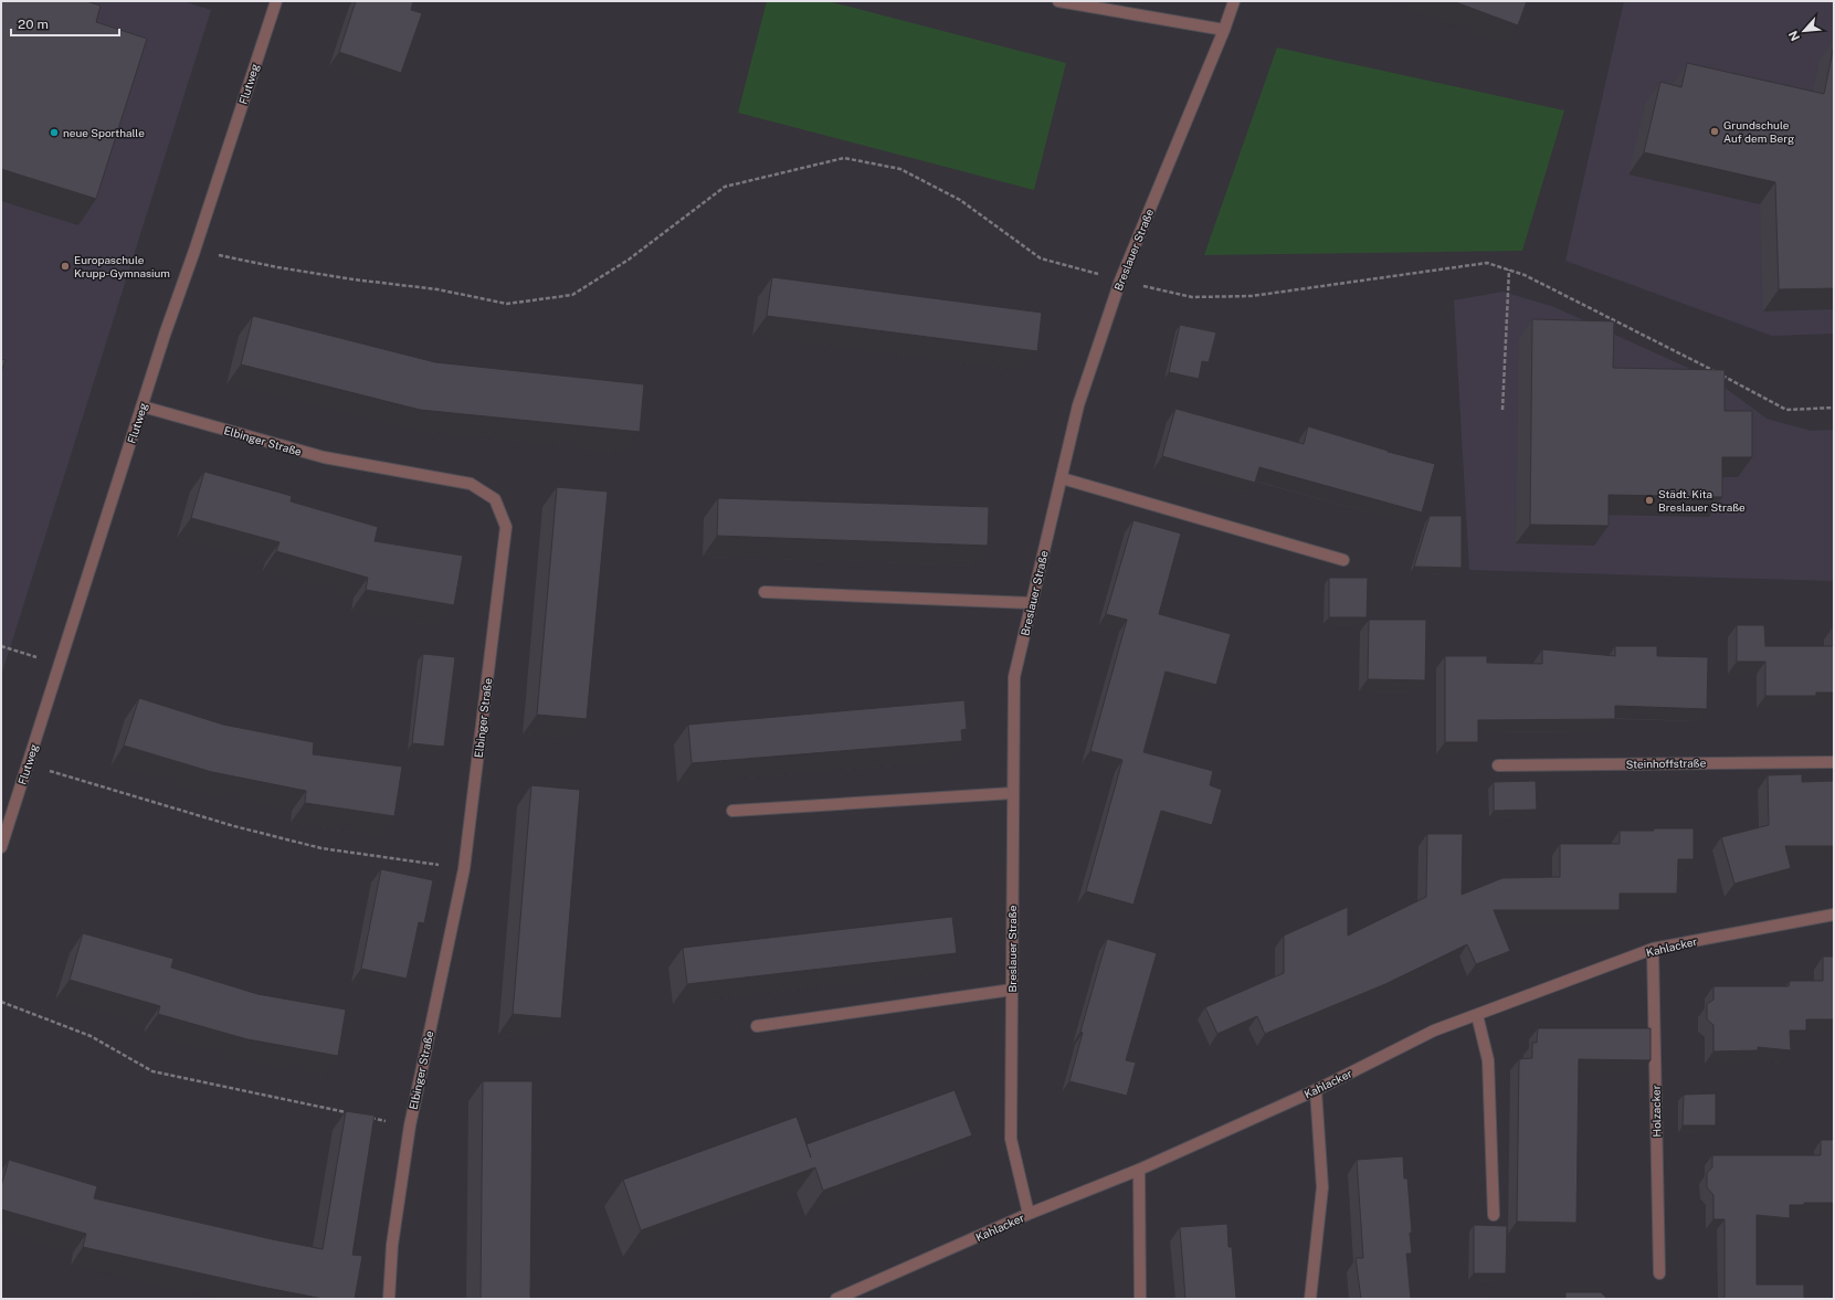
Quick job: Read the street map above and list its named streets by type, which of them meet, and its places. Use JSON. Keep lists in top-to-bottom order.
{
  "streets": {
    "street": [
      "Flutweg",
      "Breslauer Straße",
      "Elbinger Straße",
      "Steinhoffstraße",
      "Kahlacker",
      "Holzacker"
    ]
  },
  "crossings": [
    ["Flutweg", "Elbinger Straße"],
    ["Breslauer Straße", "Kahlacker"],
    ["Kahlacker", "Holzacker"]
  ],
  "places": [
    "Grundschule Auf dem Berg",
    "neue Sporthalle",
    "Europaschule Krupp-Gymnasium",
    "Städt. Kita Breslauer Straße"
  ],
  "scale_bar": "20 m",
  "north": "bottom left"
}
